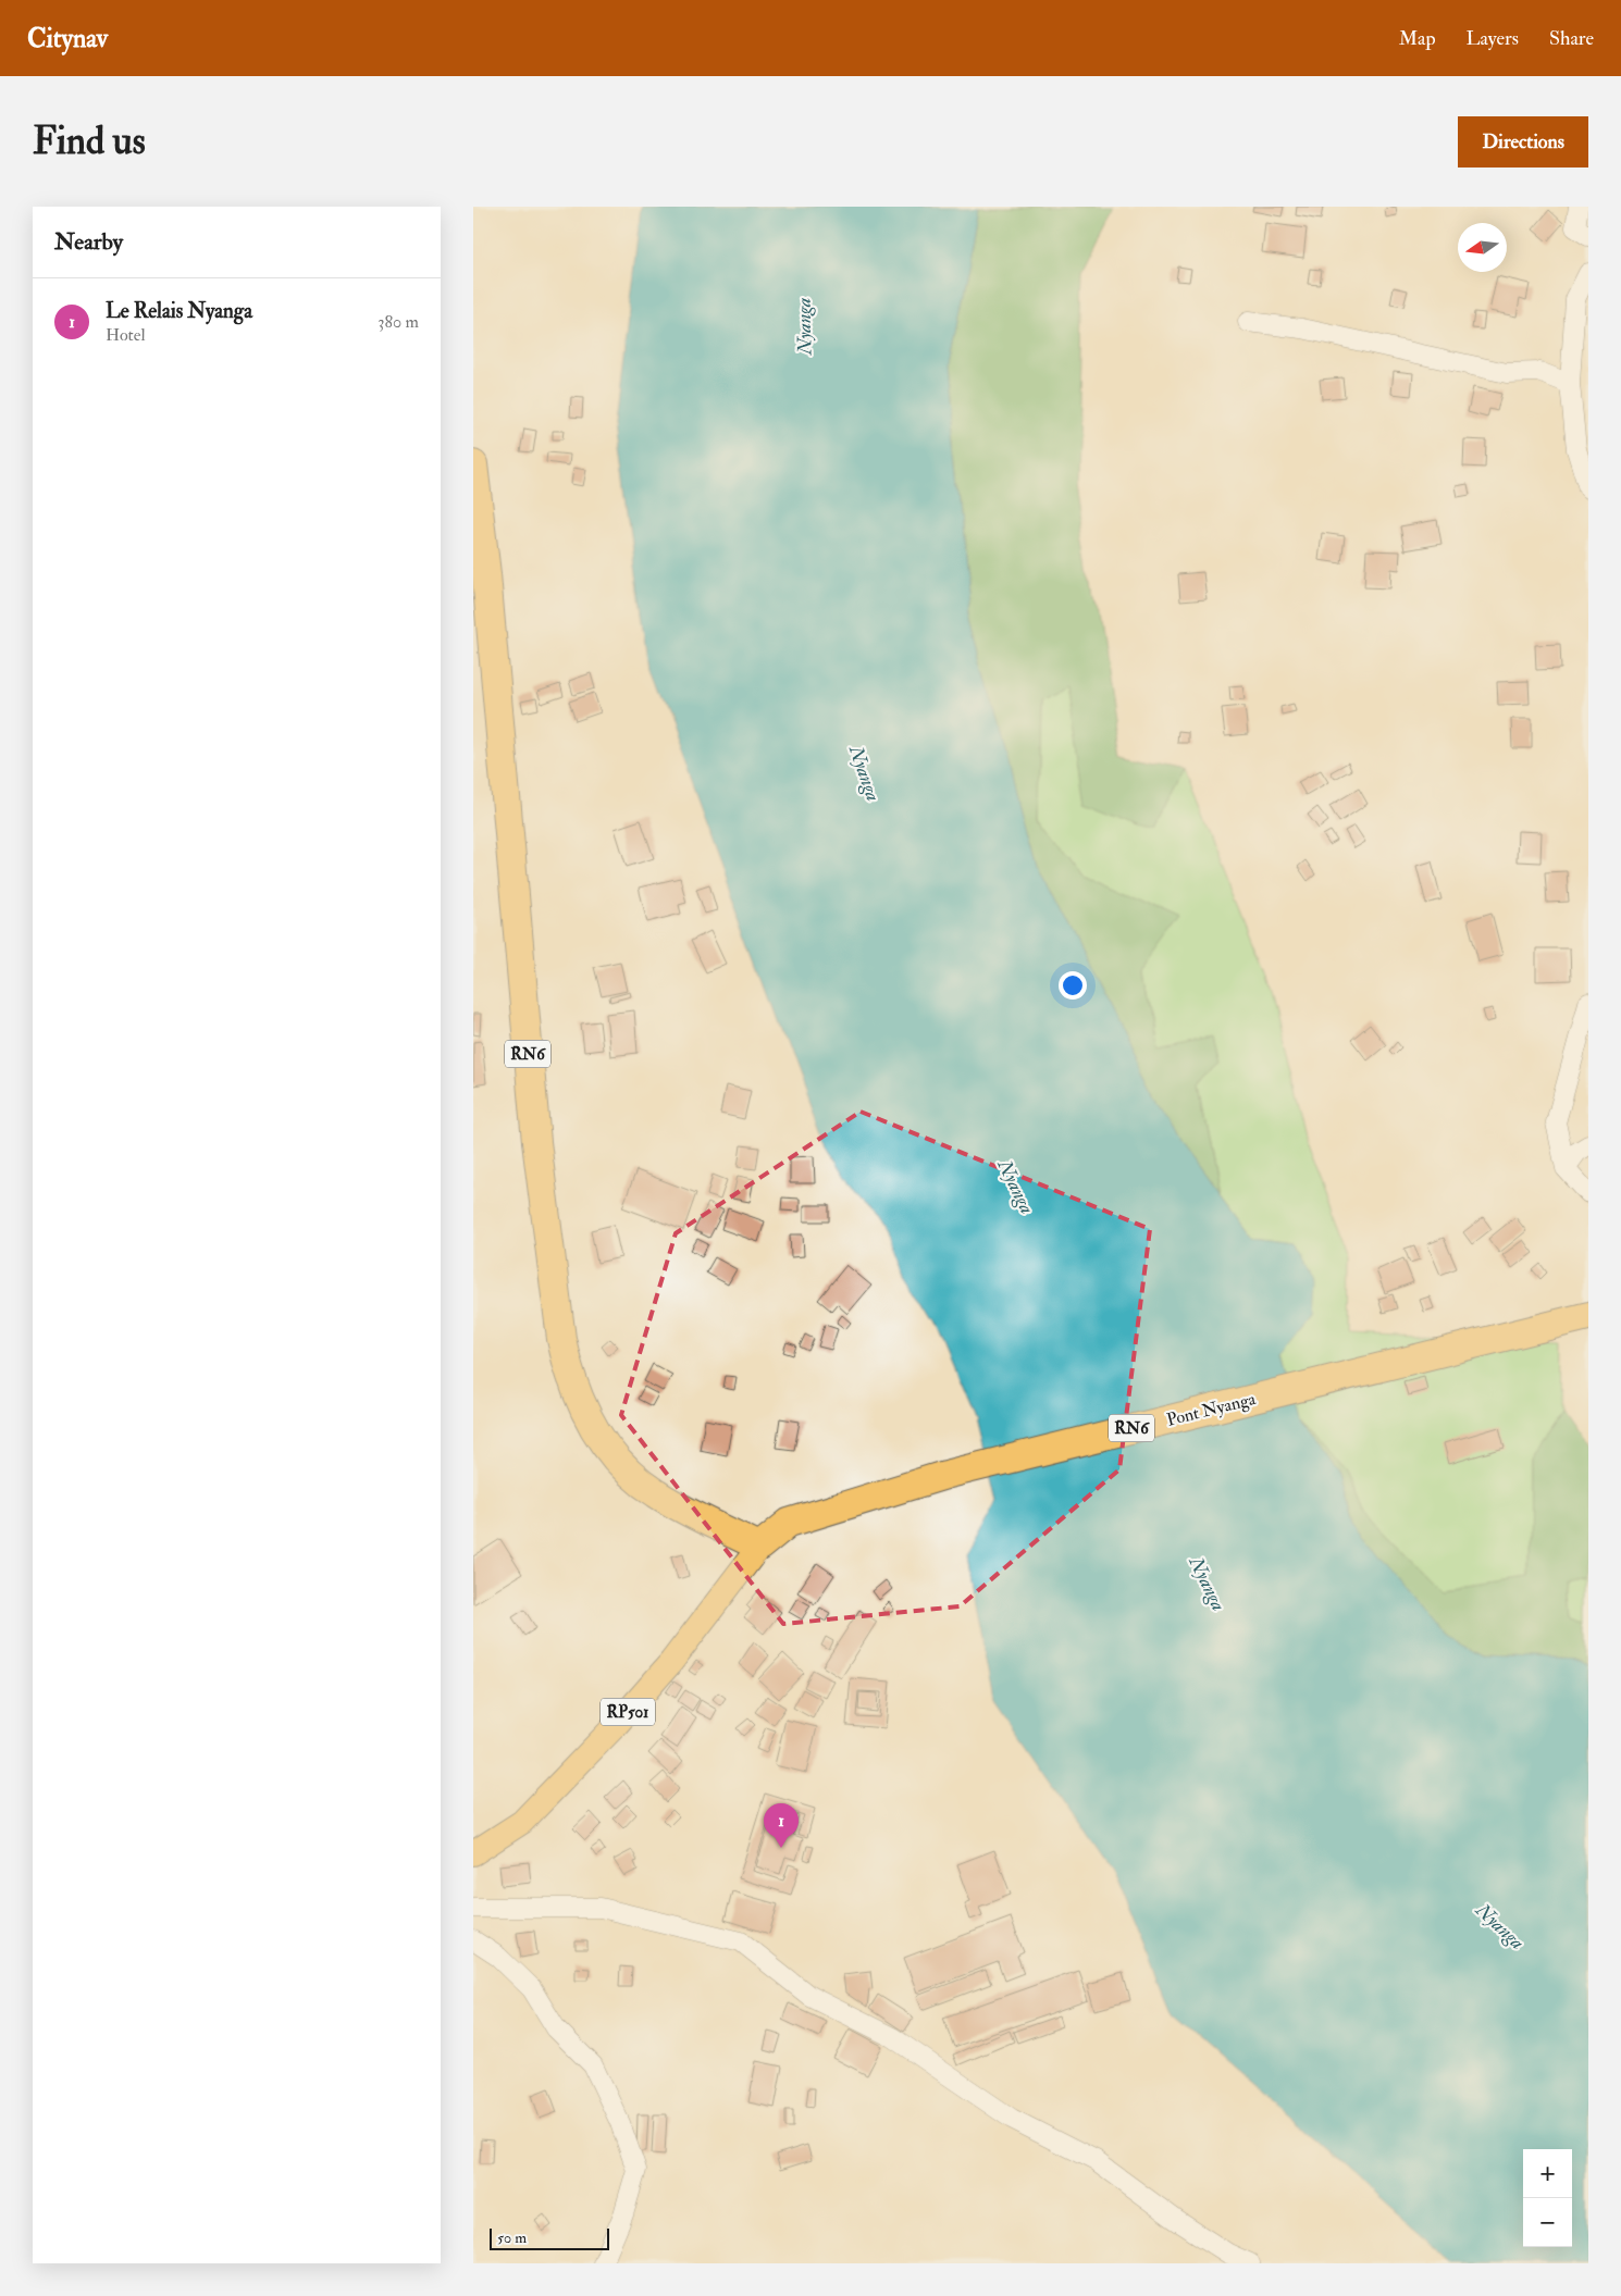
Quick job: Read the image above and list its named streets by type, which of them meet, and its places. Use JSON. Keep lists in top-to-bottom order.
{
  "streets": {
    "highway": ["RN6", "Pont Nyanga"],
    "main road": ["RP501"]
  },
  "crossings": [
    ["RN6", "Pont Nyanga"],
    ["RN6", "RP501"],
    ["Pont Nyanga", "RP501"]
  ],
  "water": ["Nyanga"],
  "scale_bar": "50 m",
  "north": "left",
  "page": {
    "header": "Citynav",
    "nav": ["Map", "Layers", "Share"],
    "buttons": "Directions",
    "title": "Find us",
    "heading": "Nearby",
    "list": [
      {
        "mark": "1",
        "name": "Le Relais Nyanga",
        "note": "Hotel",
        "value": "380 m"
      }
    ],
    "pins": "1",
    "map_buttons": ["+", "−"],
    "scale": "50 m"
  }
}
